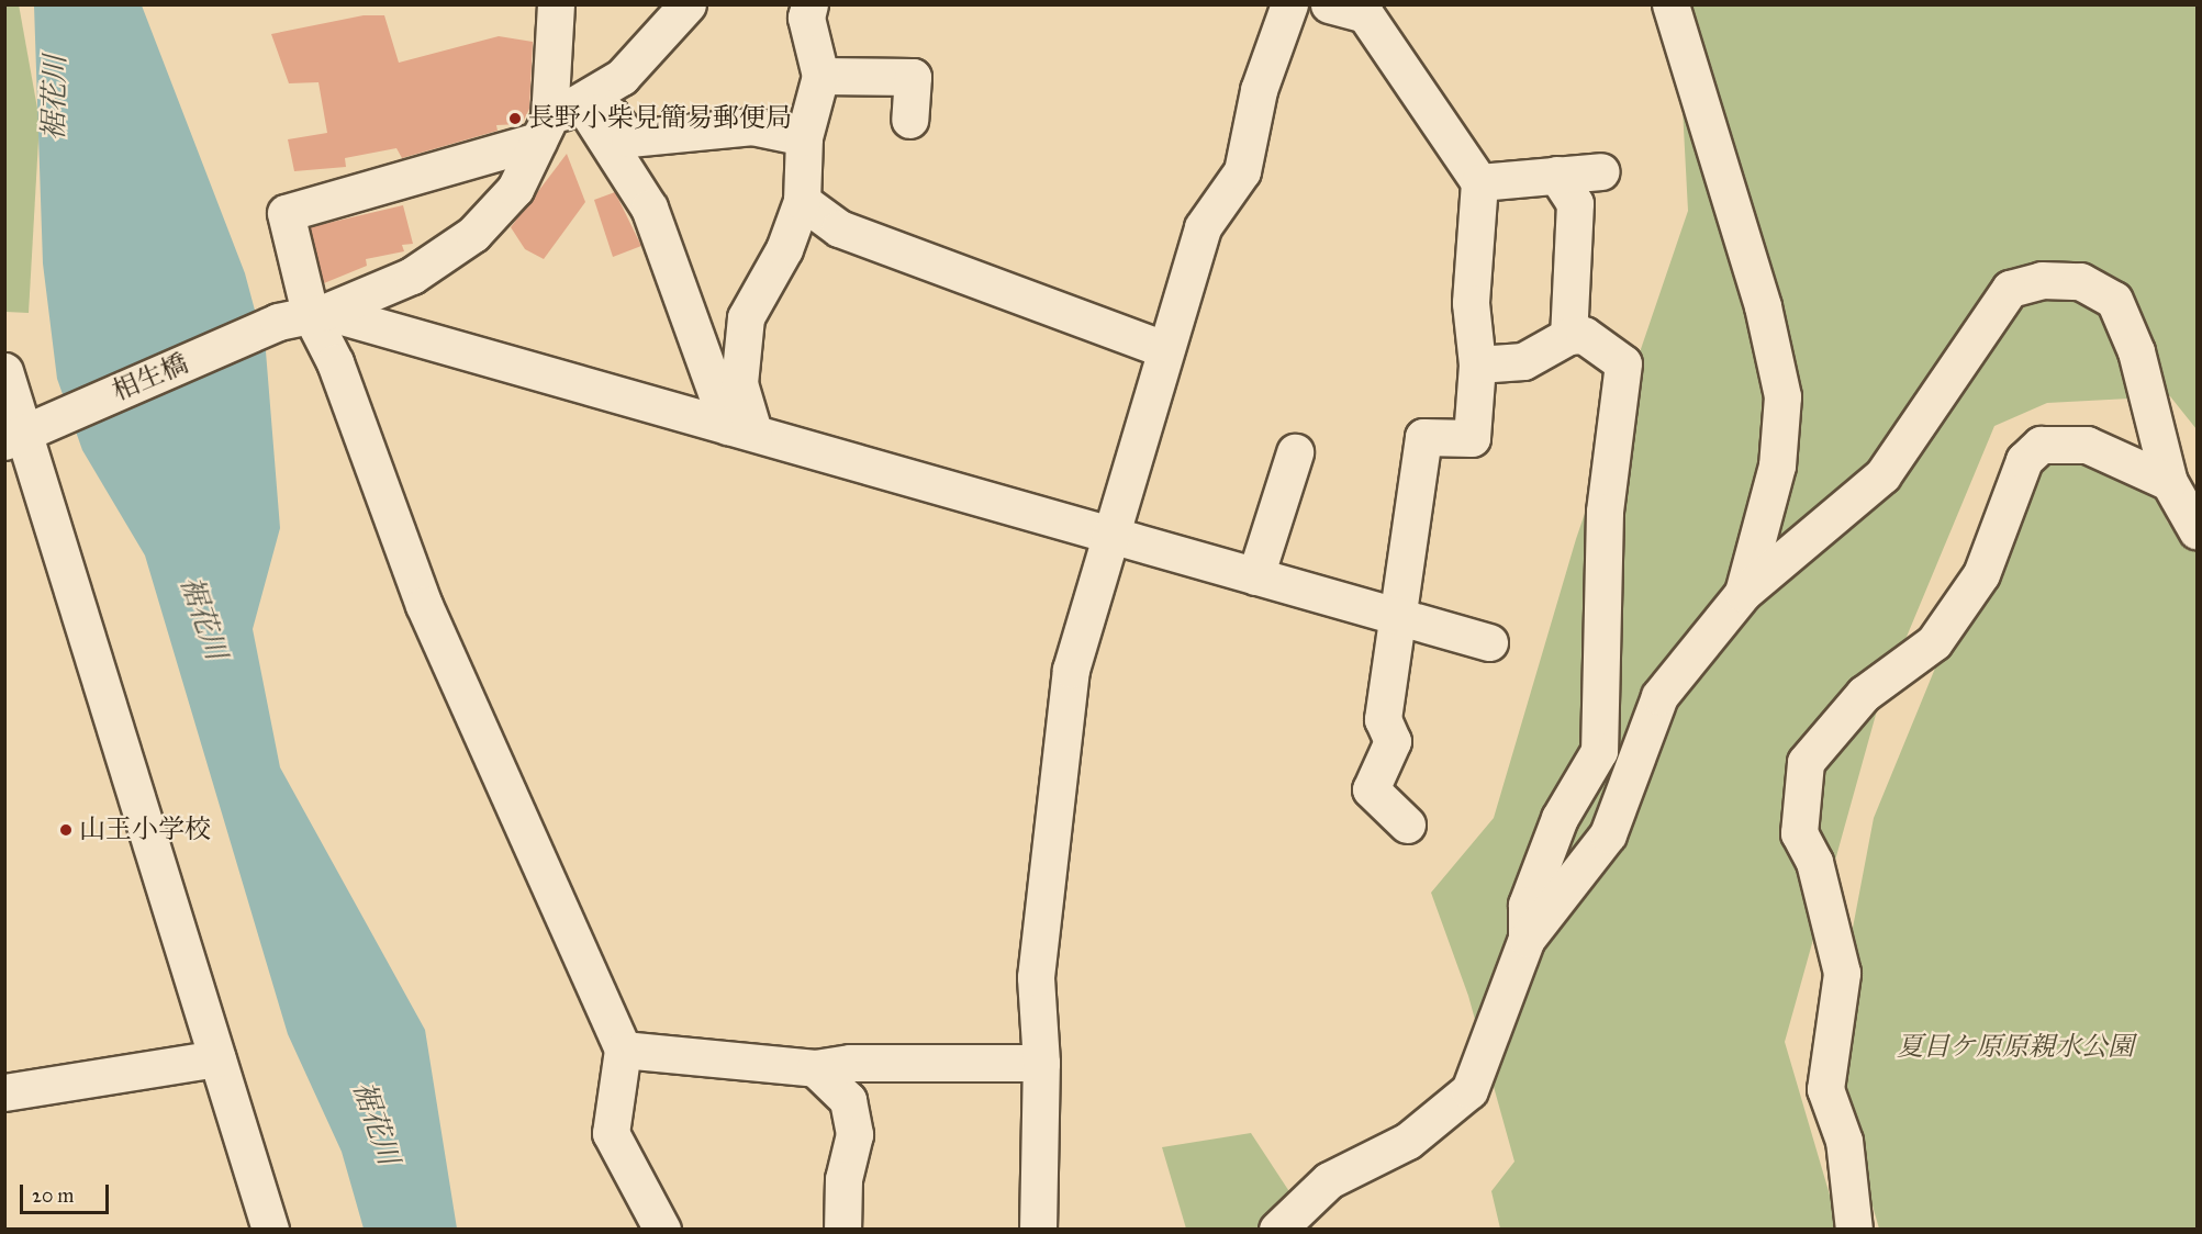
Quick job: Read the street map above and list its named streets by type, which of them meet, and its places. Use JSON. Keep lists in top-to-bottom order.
{
  "streets": {
    "street": ["相生橋"]
  },
  "water": ["裾花川"],
  "parks": ["夏目ケ原原親水公園"],
  "places": ["長野小柴見簡易郵便局", "山王小学校"],
  "scale_bar": "20 m"
}
